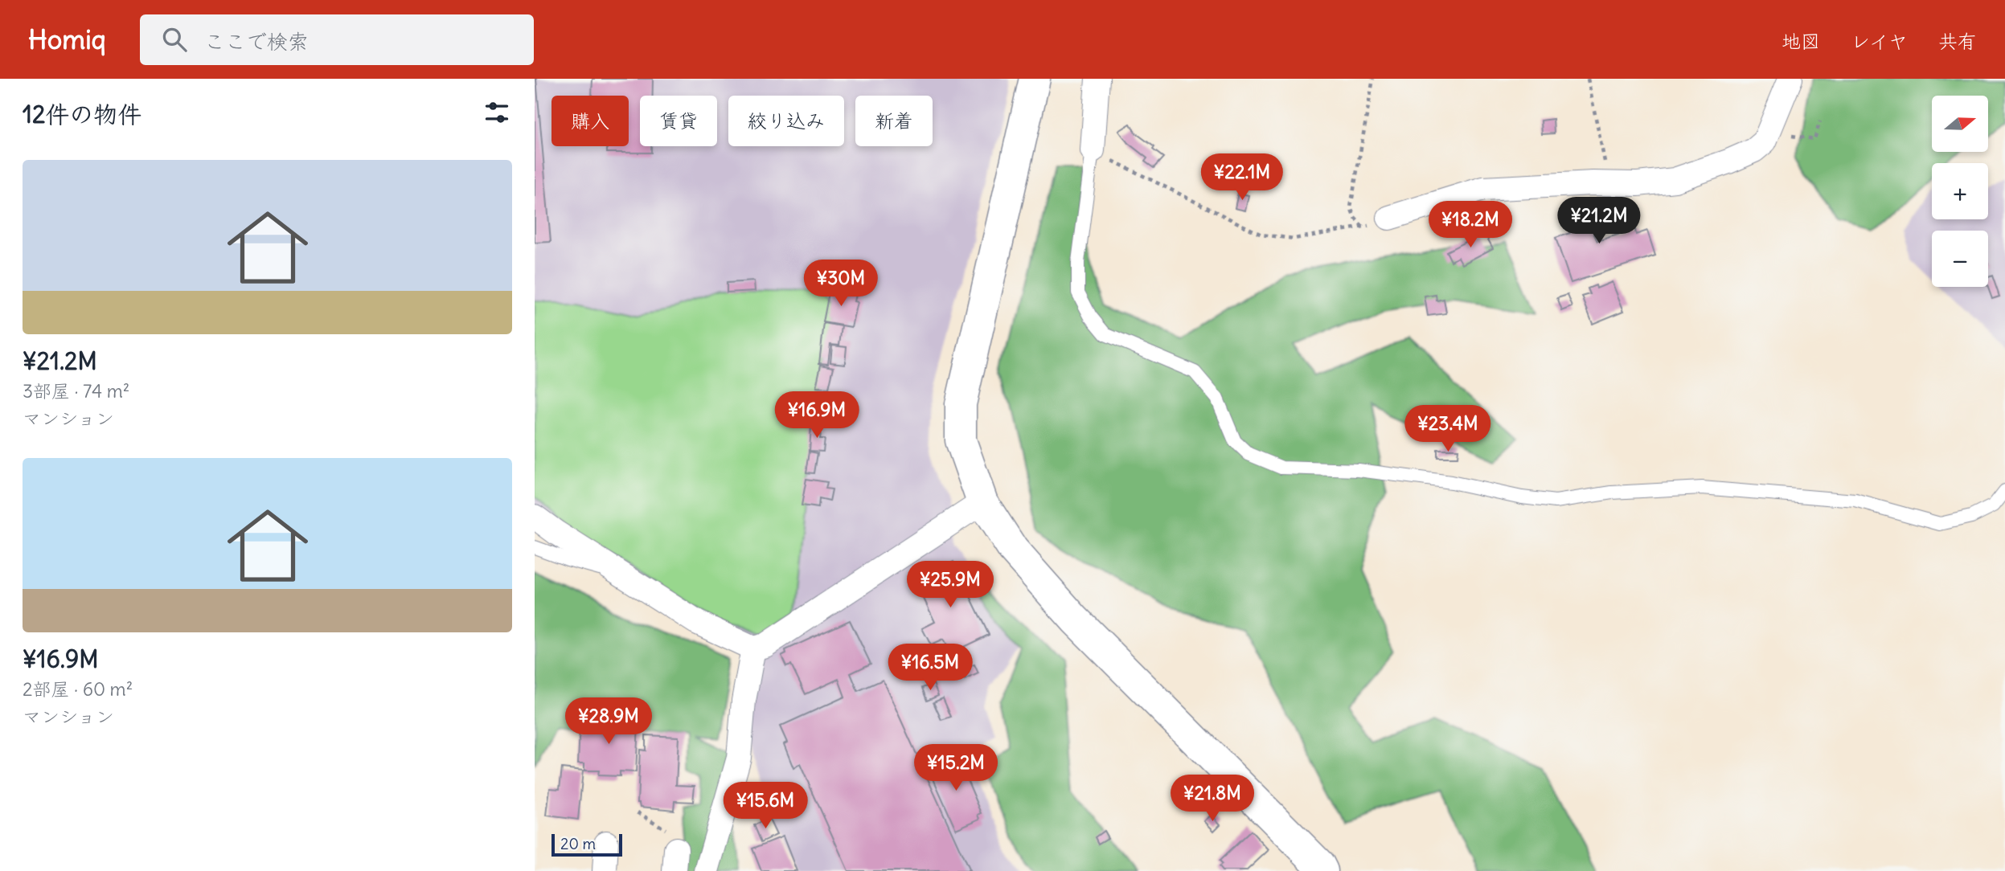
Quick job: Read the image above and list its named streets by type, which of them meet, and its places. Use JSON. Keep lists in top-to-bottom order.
{
  "scale_bar": "20 m",
  "north": "right",
  "page": {
    "header": "Homiq",
    "search": "ここで検索",
    "nav": ["地図", "レイヤ", "共有"],
    "heading": "12件の物件",
    "map_buttons": ["+", "−"],
    "chip": [
      "購入",
      "賃貸",
      "絞り込み",
      "新着"
    ],
    "list": [
      {
        "name": "¥21.2M",
        "note": "3部屋 · 74 m² · マンション"
      },
      {
        "name": "¥16.9M",
        "note": "2部屋 · 60 m² · マンション"
      }
    ],
    "price": [
      "¥22.1M",
      "¥21.2M",
      "¥18.2M",
      "¥30M",
      "¥16.9M",
      "¥23.4M",
      "¥25.9M",
      "¥16.5M",
      "¥28.9M",
      "¥15.2M",
      "¥21.8M",
      "¥15.6M"
    ],
    "scale": "20 m"
  }
}
